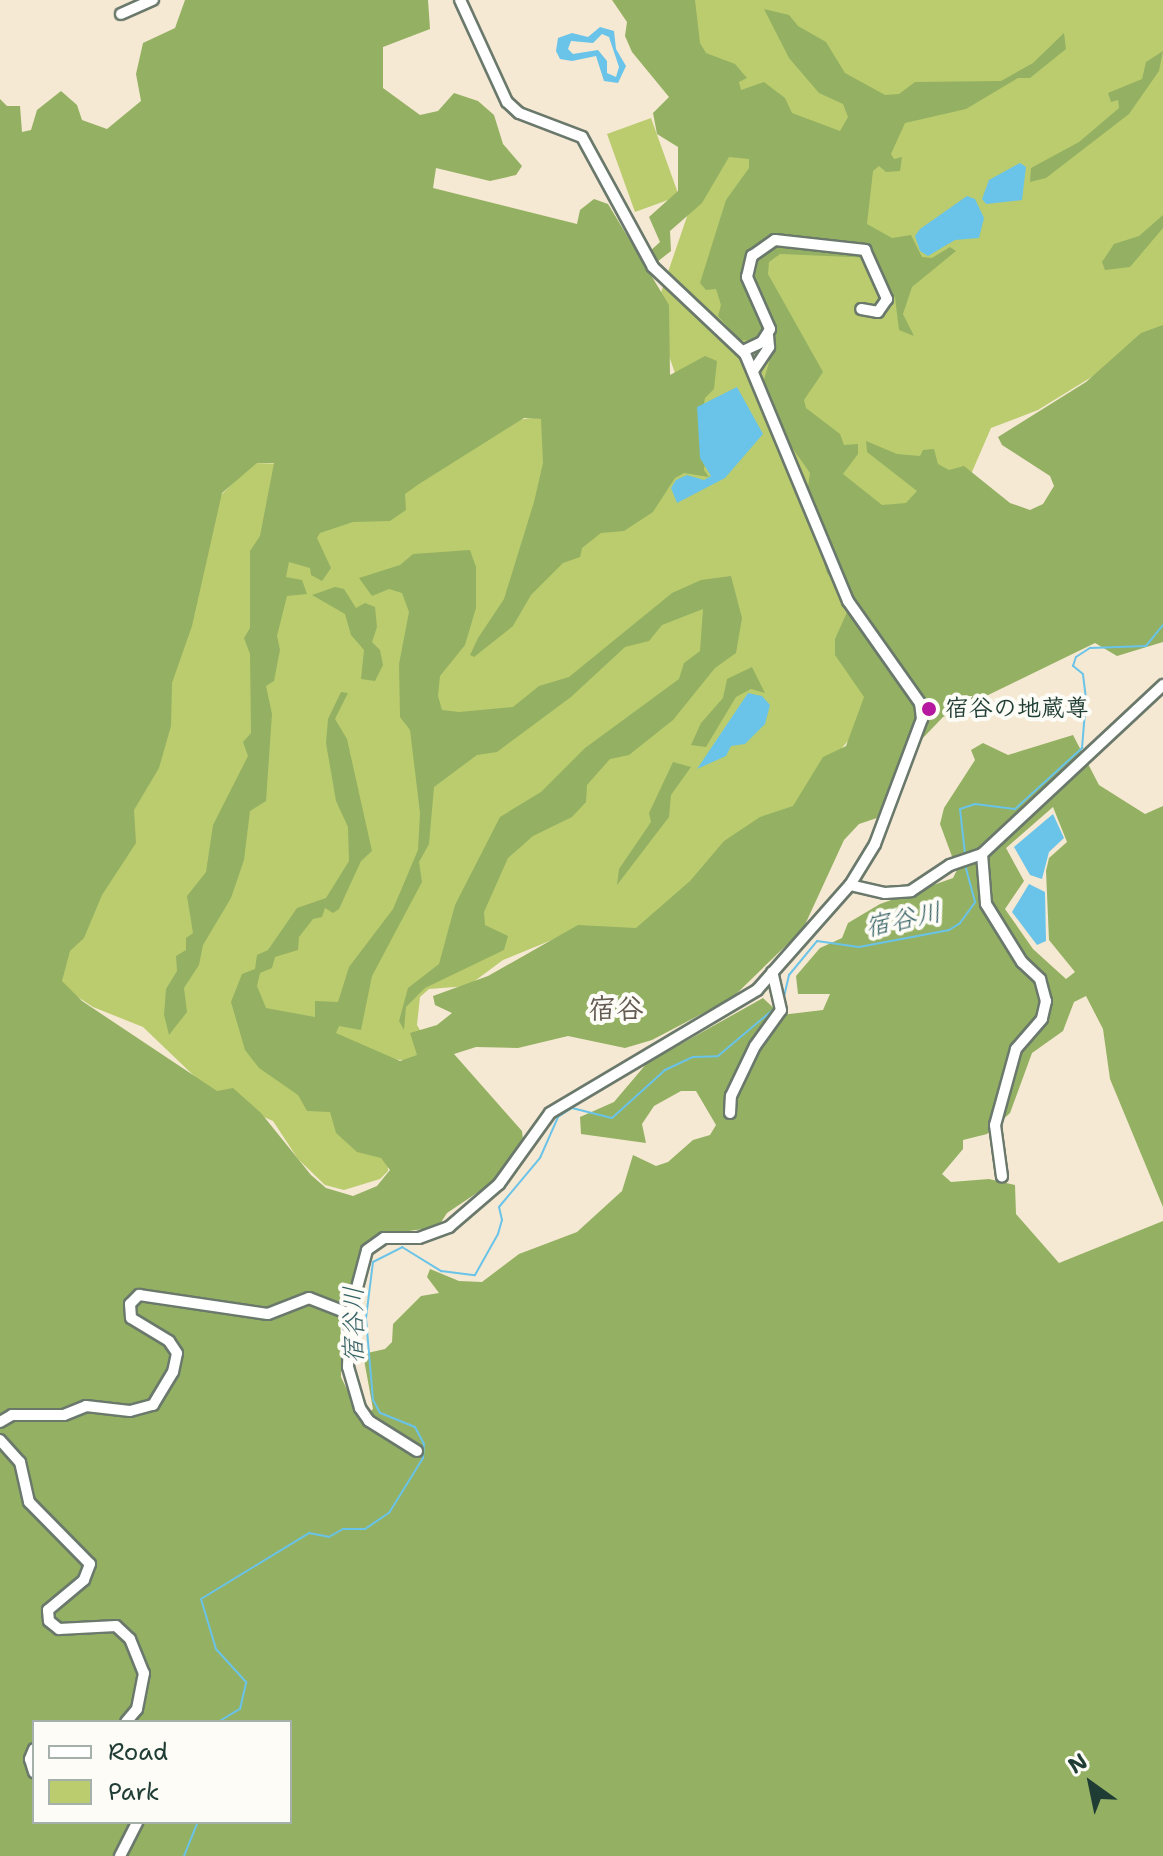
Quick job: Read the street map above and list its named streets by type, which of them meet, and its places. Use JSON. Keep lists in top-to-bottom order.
{
  "districts": ["宿谷"],
  "water": ["宿谷川"],
  "places": ["宿谷の地蔵尊"],
  "legend": ["Road", "Park"],
  "north": "top left"
}
